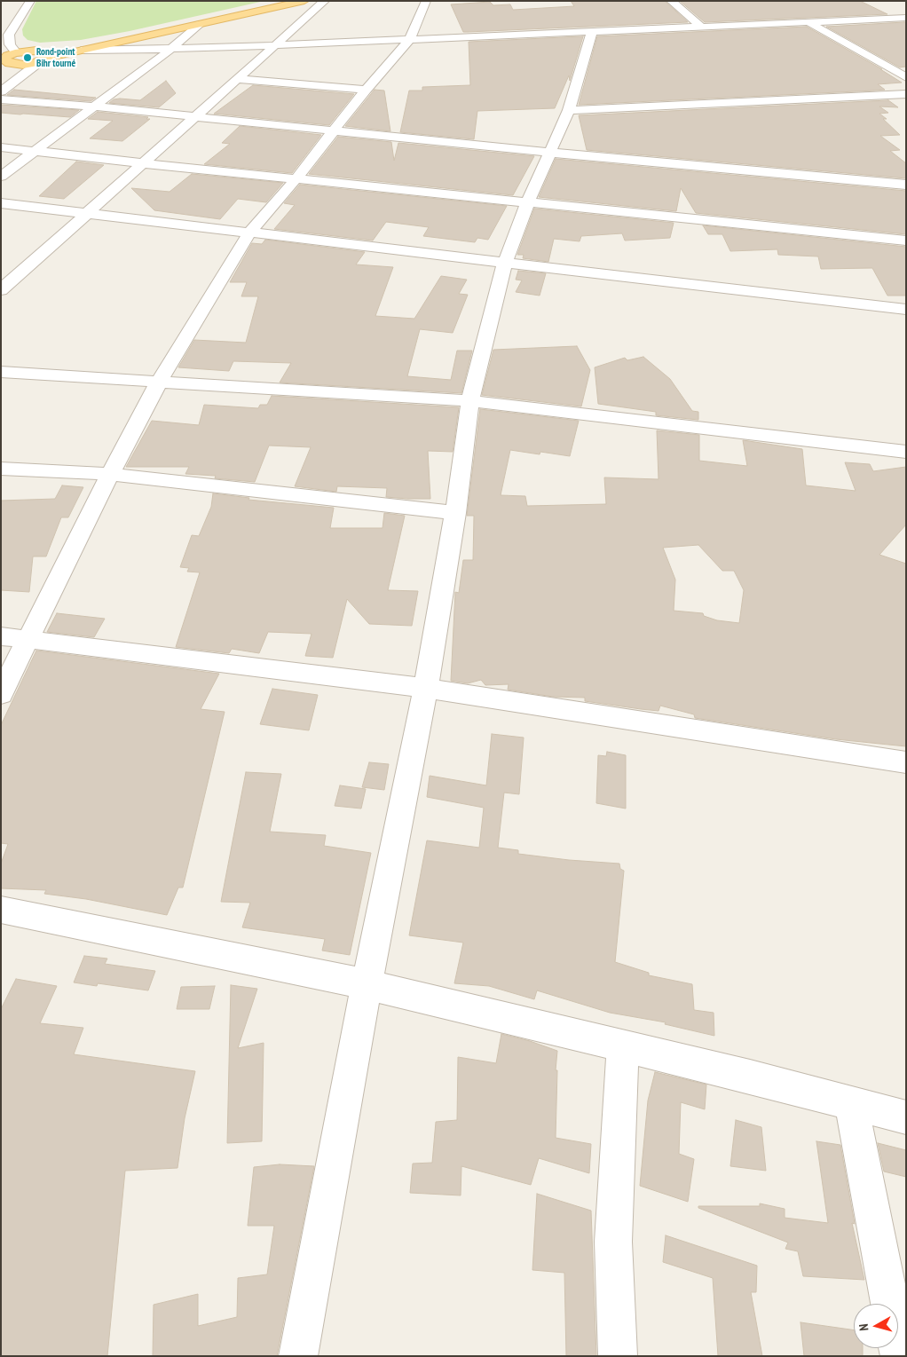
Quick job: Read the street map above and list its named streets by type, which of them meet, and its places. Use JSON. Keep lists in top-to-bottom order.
{
  "places": ["Rond-point Bihr tourné"],
  "north": "left"
}
